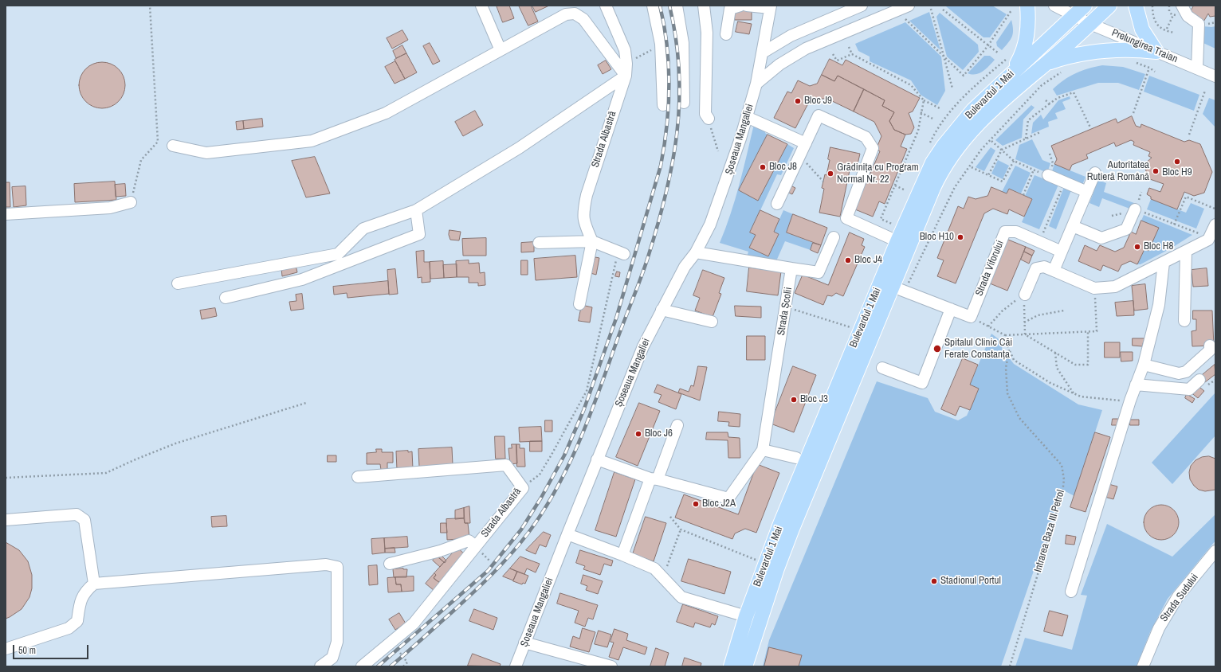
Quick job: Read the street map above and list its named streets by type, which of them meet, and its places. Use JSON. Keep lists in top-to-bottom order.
{
  "streets": {
    "main road": ["Bulevardul 1 Mai"],
    "street": [
      "Prelungirea Traian",
      "Strada Albastră",
      "Șoseaua Mangaliei",
      "Strada Viforului",
      "Strada Școlii",
      "Strada Sudului"
    ],
    "path": ["Intrarea Baza III Petrol"]
  },
  "crossings": [
    ["Prelungirea Traian", "Bulevardul 1 Mai"]
  ],
  "places": [
    "Bloc J9",
    "Bloc H9",
    "Bloc J8",
    "Autoritatea Rutieră Română",
    "Grădinița cu Program Normal Nr. 22",
    "Bloc H10",
    "Bloc H8",
    "Bloc J4",
    "Spitalul Clinic Căi Ferate Constanța",
    "Bloc J3",
    "Bloc J6",
    "Bloc J2A",
    "Stadionul Portul"
  ],
  "scale_bar": "50 m"
}
